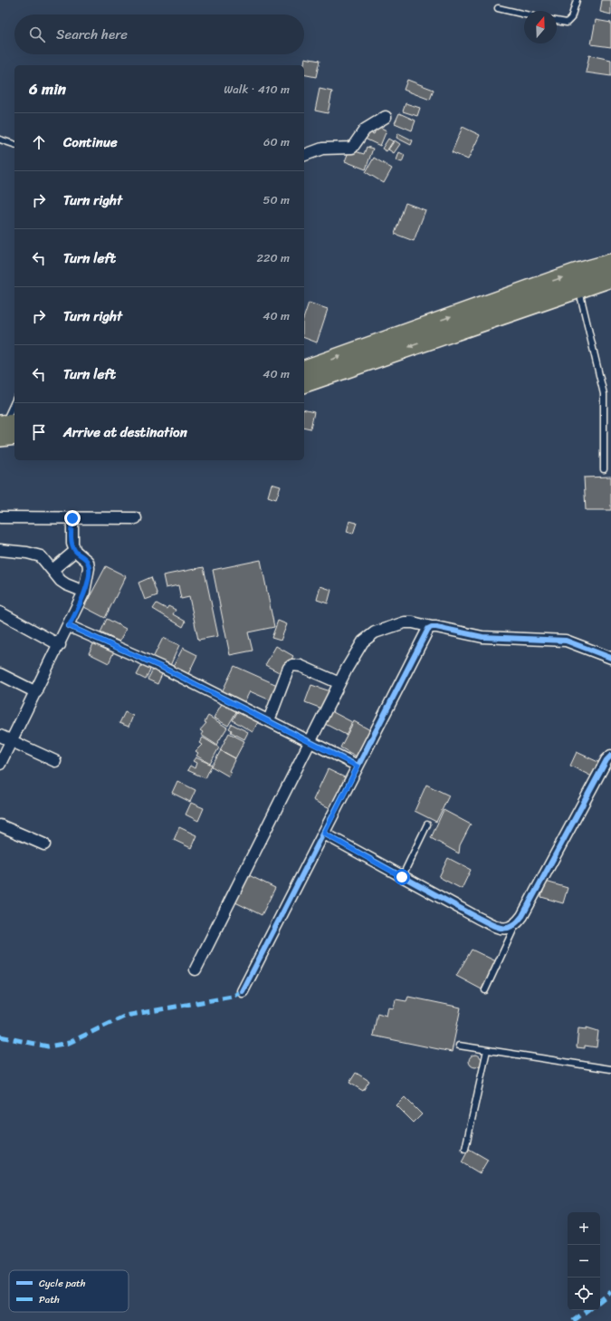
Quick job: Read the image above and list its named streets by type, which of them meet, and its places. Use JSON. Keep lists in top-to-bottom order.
{
  "legend": ["Cycle path", "Path"],
  "north": "top",
  "page": {
    "search": "Search here",
    "heading": ["6 min", "Walk · 410 m"],
    "list": [
      ["Continue", "60 m"],
      ["Turn right", "50 m"],
      ["Turn left", "220 m"],
      ["Turn right", "40 m"],
      ["Turn left", "40 m"],
      "Arrive at destination"
    ],
    "map_buttons": ["+", "−"]
  }
}
